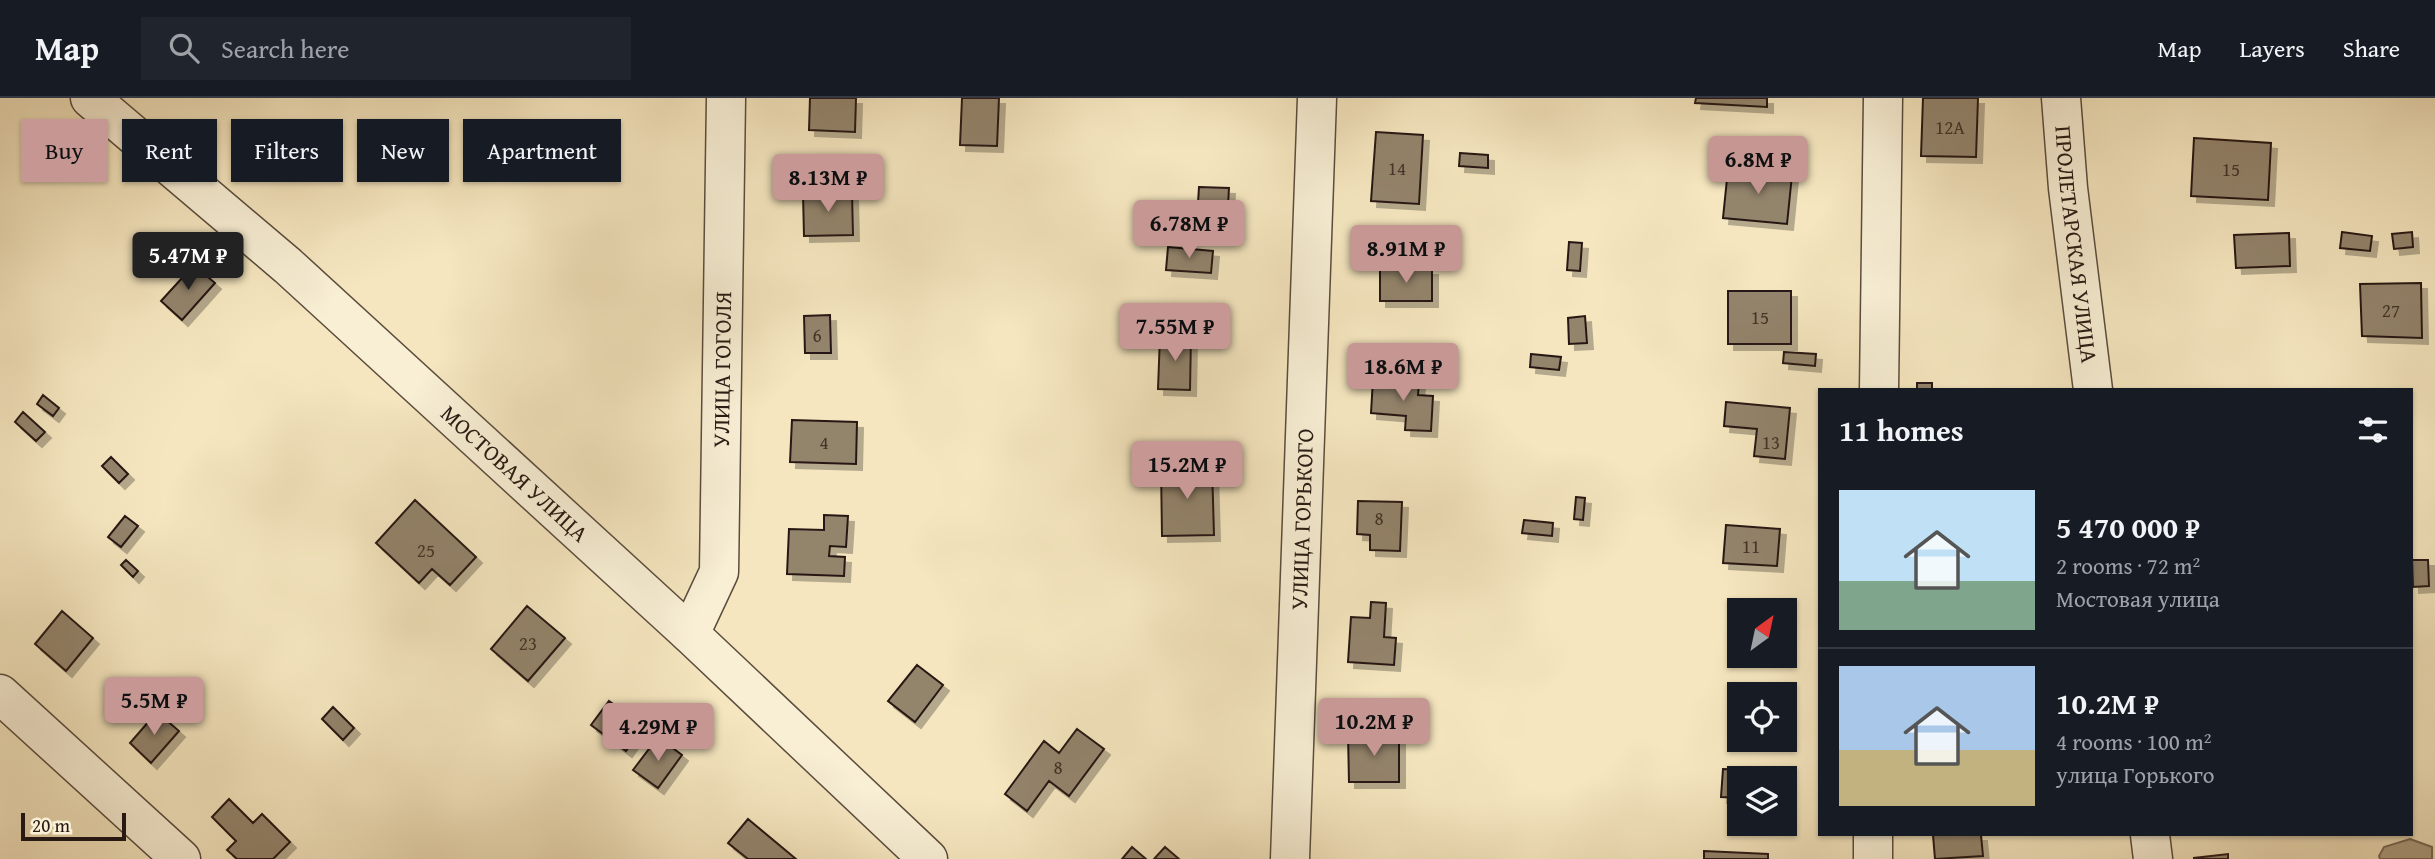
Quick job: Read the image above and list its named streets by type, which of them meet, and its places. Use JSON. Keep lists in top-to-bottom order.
{
  "streets": {
    "street": [
      "ПРОЛЕТАРСКАЯ УЛИЦА",
      "УЛИЦА ГОГОЛЯ",
      "МОСТОВАЯ УЛИЦА",
      "УЛИЦА ГОРЬКОГО"
    ]
  },
  "crossings": [
    ["УЛИЦА ГОГОЛЯ", "МОСТОВАЯ УЛИЦА"]
  ],
  "house_numbers": [
    "12А",
    "14",
    "15",
    "27",
    "15",
    "6",
    "4",
    "13",
    "8",
    "11",
    "25",
    "23",
    "8"
  ],
  "scale_bar": "20 m",
  "north": "top right",
  "page": {
    "header": "Map",
    "search": "Search here",
    "nav": ["Map", "Layers", "Share"],
    "chip": [
      "Buy",
      "Rent",
      "Filters",
      "New",
      "Apartment"
    ],
    "price": [
      "6.8M ₽",
      "8.13M ₽",
      "6.78M ₽",
      "8.91M ₽",
      "5.47M ₽",
      "7.55M ₽",
      "18.6M ₽",
      "15.2M ₽",
      "5.5M ₽",
      "10.2M ₽",
      "4.29M ₽"
    ],
    "heading": "11 homes",
    "list": [
      {
        "name": "5 470 000 ₽",
        "note": "2 rooms · 72 m² · Мостовая улица"
      },
      {
        "name": "10.2M ₽",
        "note": "4 rooms · 100 m² · улица Горького"
      }
    ],
    "scale": "20 m"
  }
}
